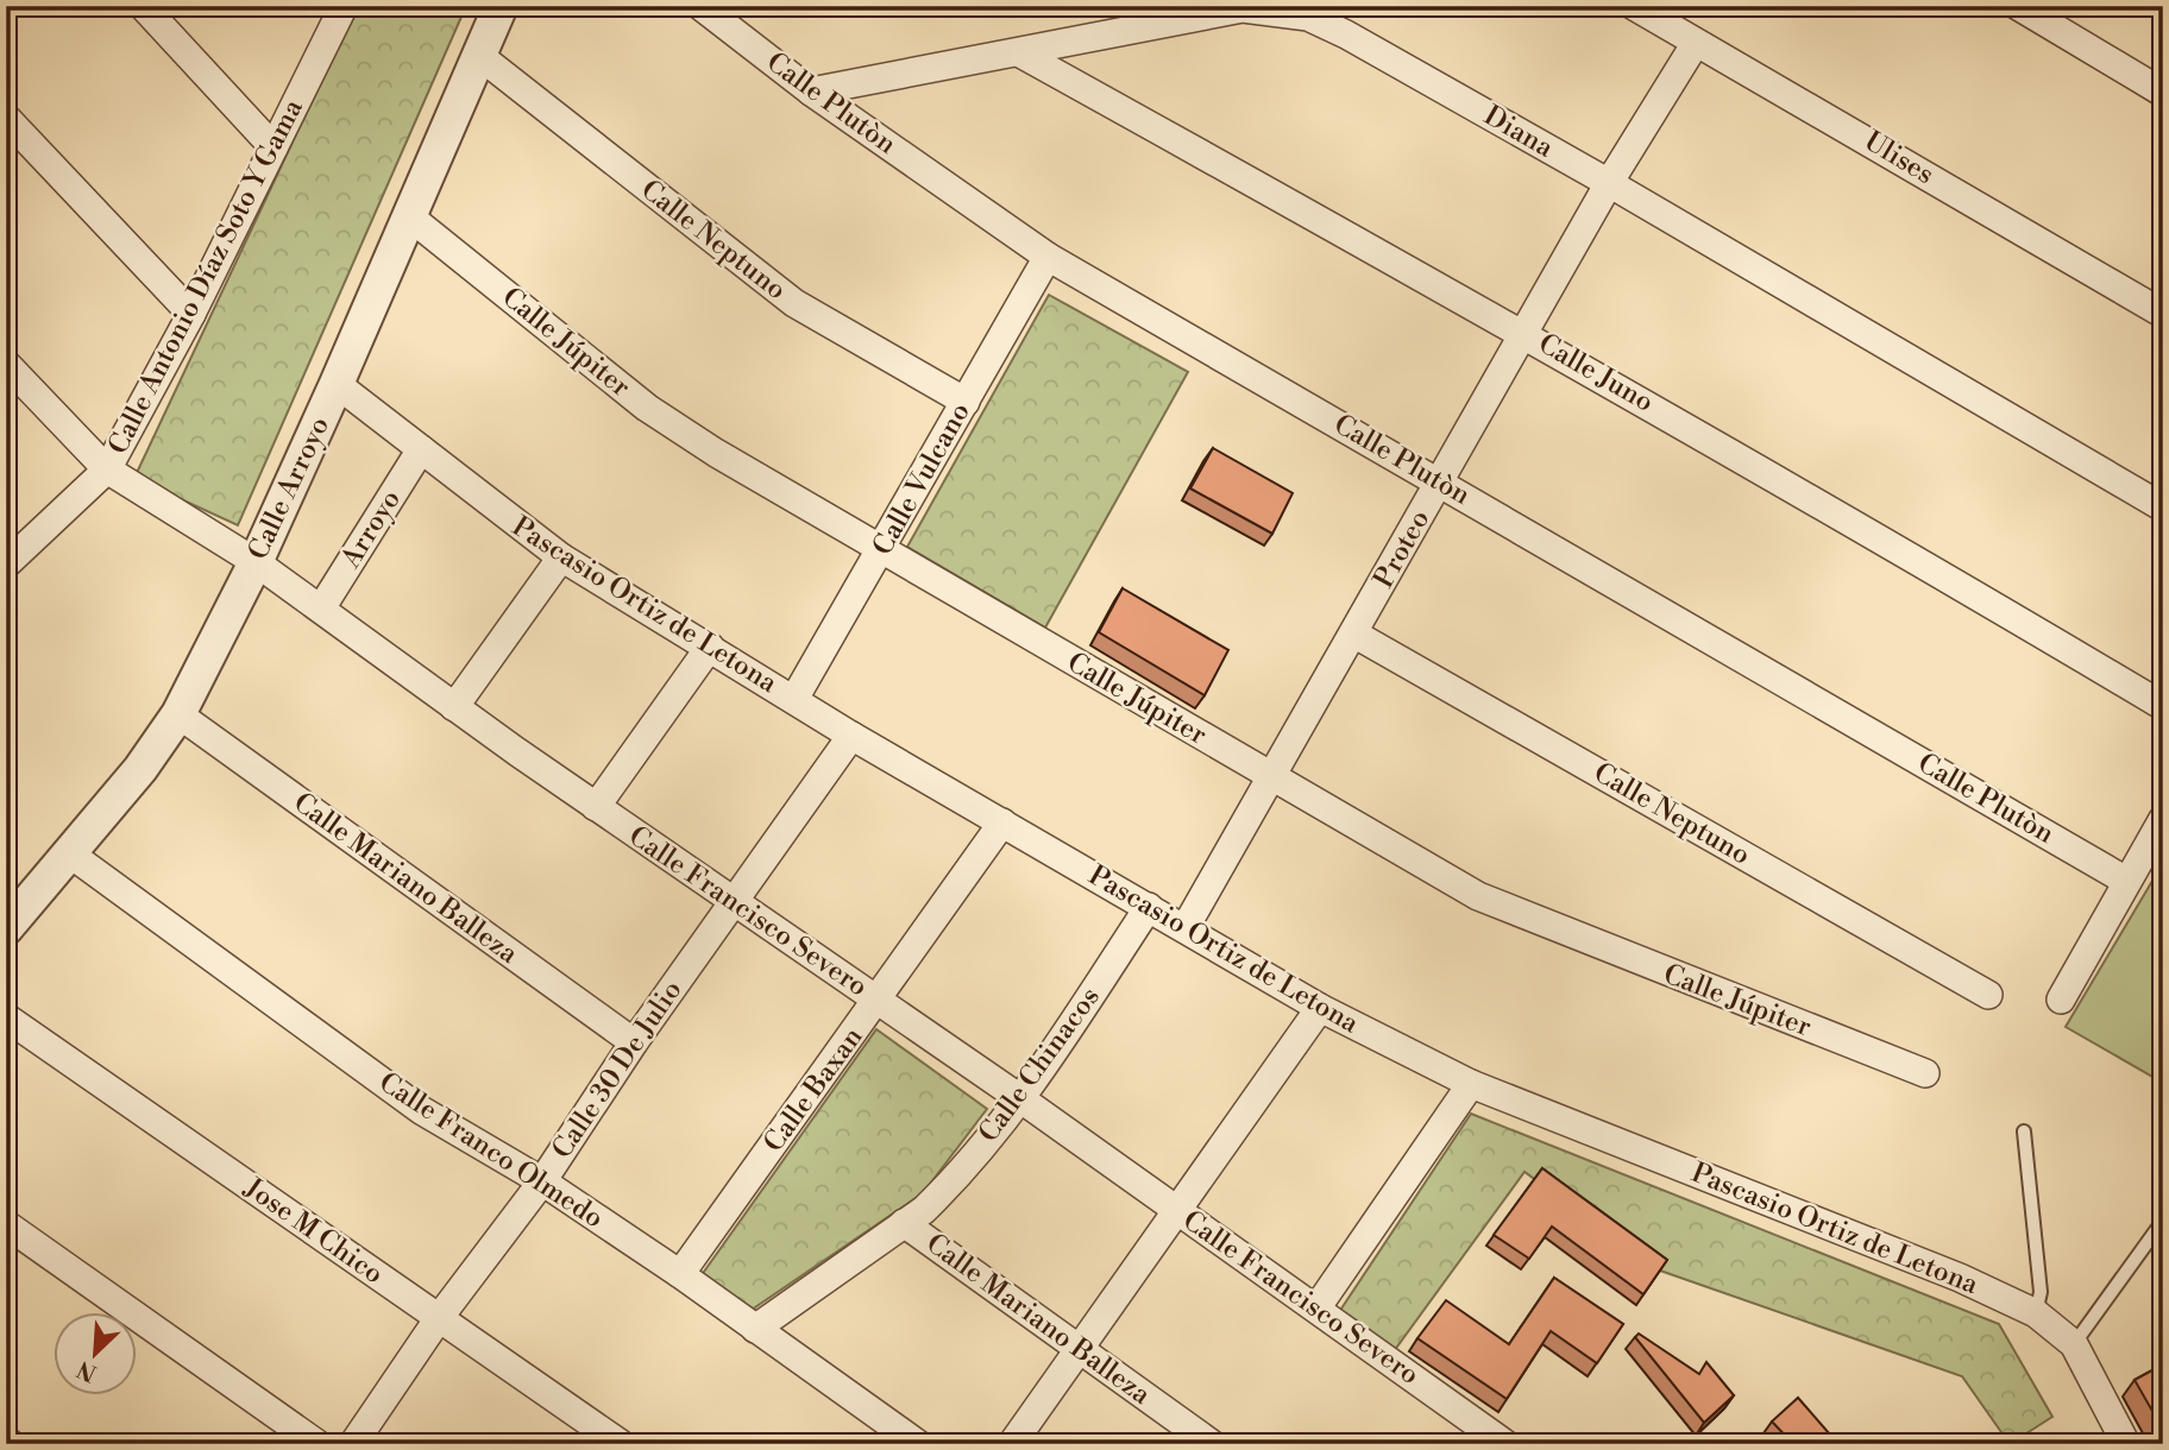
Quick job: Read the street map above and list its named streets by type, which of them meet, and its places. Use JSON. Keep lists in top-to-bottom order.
{
  "streets": {
    "street": [
      "Calle Plutòn",
      "Diana",
      "Ulises",
      "Calle Neptuno",
      "Calle Antonio Díaz Soto Y Gama",
      "Calle Júpiter",
      "Calle Juno",
      "Calle Vulcano",
      "Calle Arroyo",
      "Arroyo",
      "Proteo",
      "Pascasio Ortiz de Letona",
      "Calle Mariano Balleza",
      "Calle Francisco Severo",
      "Calle Chinacos",
      "Calle 30 De Julio",
      "Calle Baxan",
      "Calle Franco Olmedo",
      "Jose M Chico"
    ]
  },
  "crossings": [
    ["Calle Plutòn", "Diana"],
    ["Calle Plutòn", "Calle Vulcano"],
    ["Calle Plutòn", "Proteo"],
    ["Diana", "Calle Juno"],
    ["Diana", "Proteo"],
    ["Ulises", "Proteo"],
    ["Calle Neptuno", "Calle Vulcano"],
    ["Calle Neptuno", "Calle Arroyo"],
    ["Calle Neptuno", "Proteo"],
    ["Calle Antonio Díaz Soto Y Gama", "Calle Francisco Severo"],
    ["Calle Júpiter", "Calle Vulcano"],
    ["Calle Júpiter", "Calle Arroyo"],
    ["Calle Júpiter", "Proteo"],
    ["Calle Juno", "Proteo"],
    ["Calle Vulcano", "Pascasio Ortiz de Letona"],
    ["Calle Arroyo", "Pascasio Ortiz de Letona"],
    ["Calle Arroyo", "Calle Mariano Balleza"],
    ["Calle Arroyo", "Calle Francisco Severo"],
    ["Calle Arroyo", "Calle Franco Olmedo"],
    ["Arroyo", "Pascasio Ortiz de Letona"],
    ["Arroyo", "Calle Francisco Severo"],
    ["Proteo", "Pascasio Ortiz de Letona"],
    ["Pascasio Ortiz de Letona", "Calle Chinacos"],
    ["Pascasio Ortiz de Letona", "Calle 30 De Julio"],
    ["Pascasio Ortiz de Letona", "Calle Baxan"],
    ["Calle Mariano Balleza", "Calle Chinacos"],
    ["Calle Mariano Balleza", "Calle 30 De Julio"],
    ["Calle Francisco Severo", "Calle Chinacos"],
    ["Calle Francisco Severo", "Calle 30 De Julio"],
    ["Calle Francisco Severo", "Calle Baxan"],
    ["Calle Chinacos", "Calle Franco Olmedo"],
    ["Calle 30 De Julio", "Calle Franco Olmedo"],
    ["Calle 30 De Julio", "Jose M Chico"],
    ["Calle Baxan", "Calle Franco Olmedo"]
  ],
  "north": "bottom left"
}
